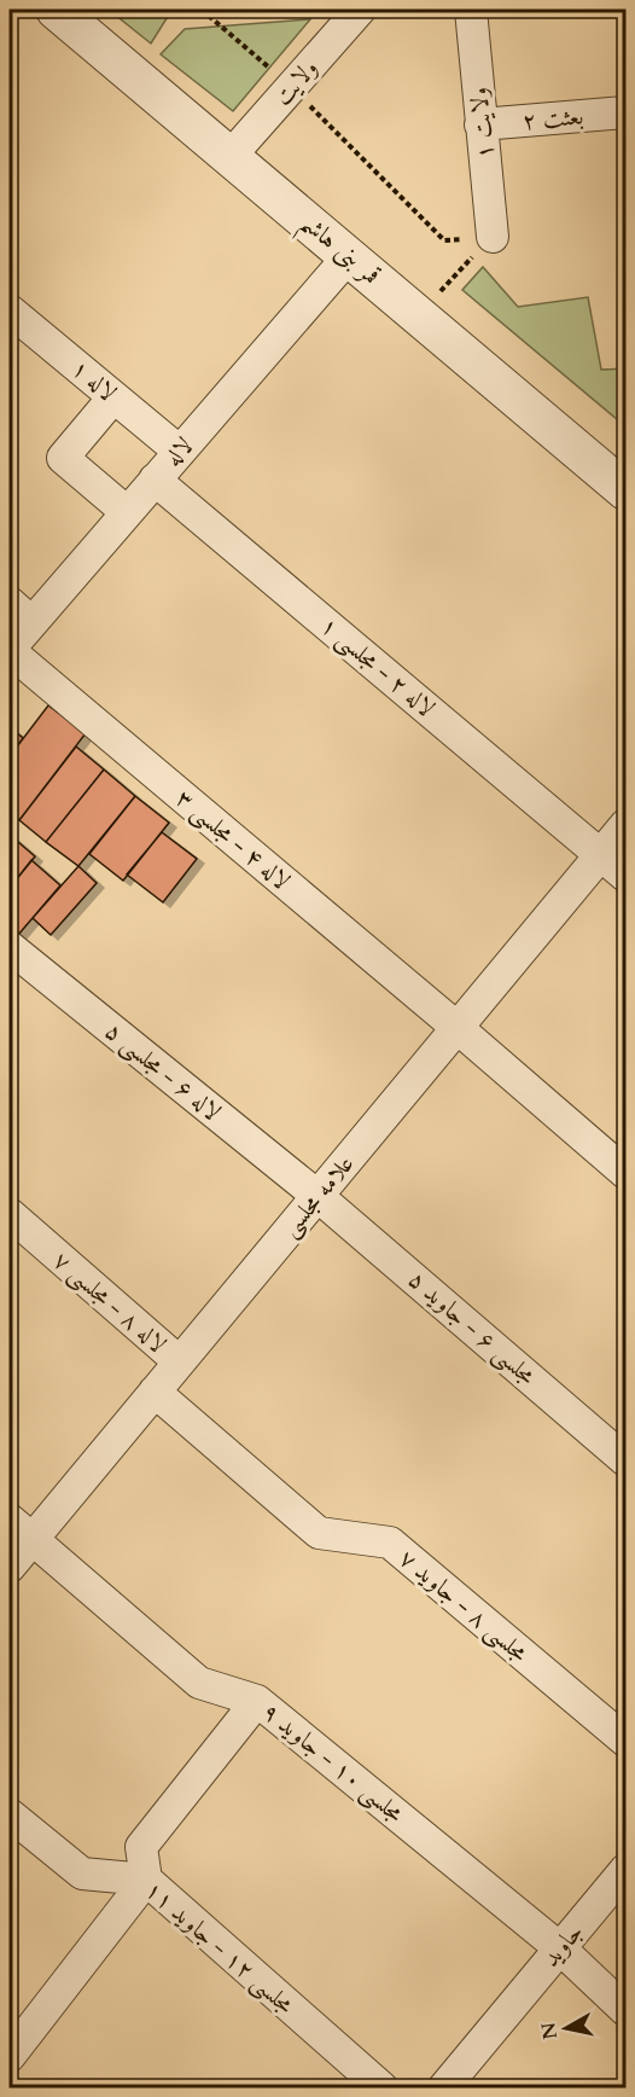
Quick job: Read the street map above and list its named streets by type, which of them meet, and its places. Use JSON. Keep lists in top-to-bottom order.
{
  "streets": {
    "street": [
      "ولایت",
      "بعثت ۲",
      "ولایت ۱",
      "قمر بنی هاشم",
      "لاله ۱",
      "لاله",
      "لاله ۲ - مجلسی ۱",
      "لاله ۴ - مجلسی ۳",
      "لاله ۶ - مجلسی ۵",
      "علامه مجلسی",
      "لاله ۸ - مجلسی ۷",
      "مجلسی ۶ - جاوید ۵",
      "مجلسی ۸ - جاوید ۷",
      "مجلسی ۱۰ - جاوید ۹",
      "جاوید",
      "مجلسی ۱۲ - جاوید ۱۱"
    ]
  },
  "crossings": [
    ["ولایت", "قمر بنی هاشم"],
    ["بعثت ۲", "ولایت ۱"],
    ["قمر بنی هاشم", "لاله"],
    ["لاله ۱", "لاله"],
    ["لاله", "لاله ۲ - مجلسی ۱"],
    ["لاله", "لاله ۴ - مجلسی ۳"],
    ["لاله ۲ - مجلسی ۱", "علامه مجلسی"],
    ["لاله ۴ - مجلسی ۳", "علامه مجلسی"],
    ["لاله ۶ - مجلسی ۵", "علامه مجلسی"],
    ["لاله ۶ - مجلسی ۵", "مجلسی ۶ - جاوید ۵"],
    ["علامه مجلسی", "لاله ۸ - مجلسی ۷"],
    ["علامه مجلسی", "مجلسی ۶ - جاوید ۵"],
    ["علامه مجلسی", "مجلسی ۸ - جاوید ۷"],
    ["علامه مجلسی", "مجلسی ۱۰ - جاوید ۹"],
    ["مجلسی ۱۰ - جاوید ۹", "جاوید"]
  ],
  "north": "left"
}
